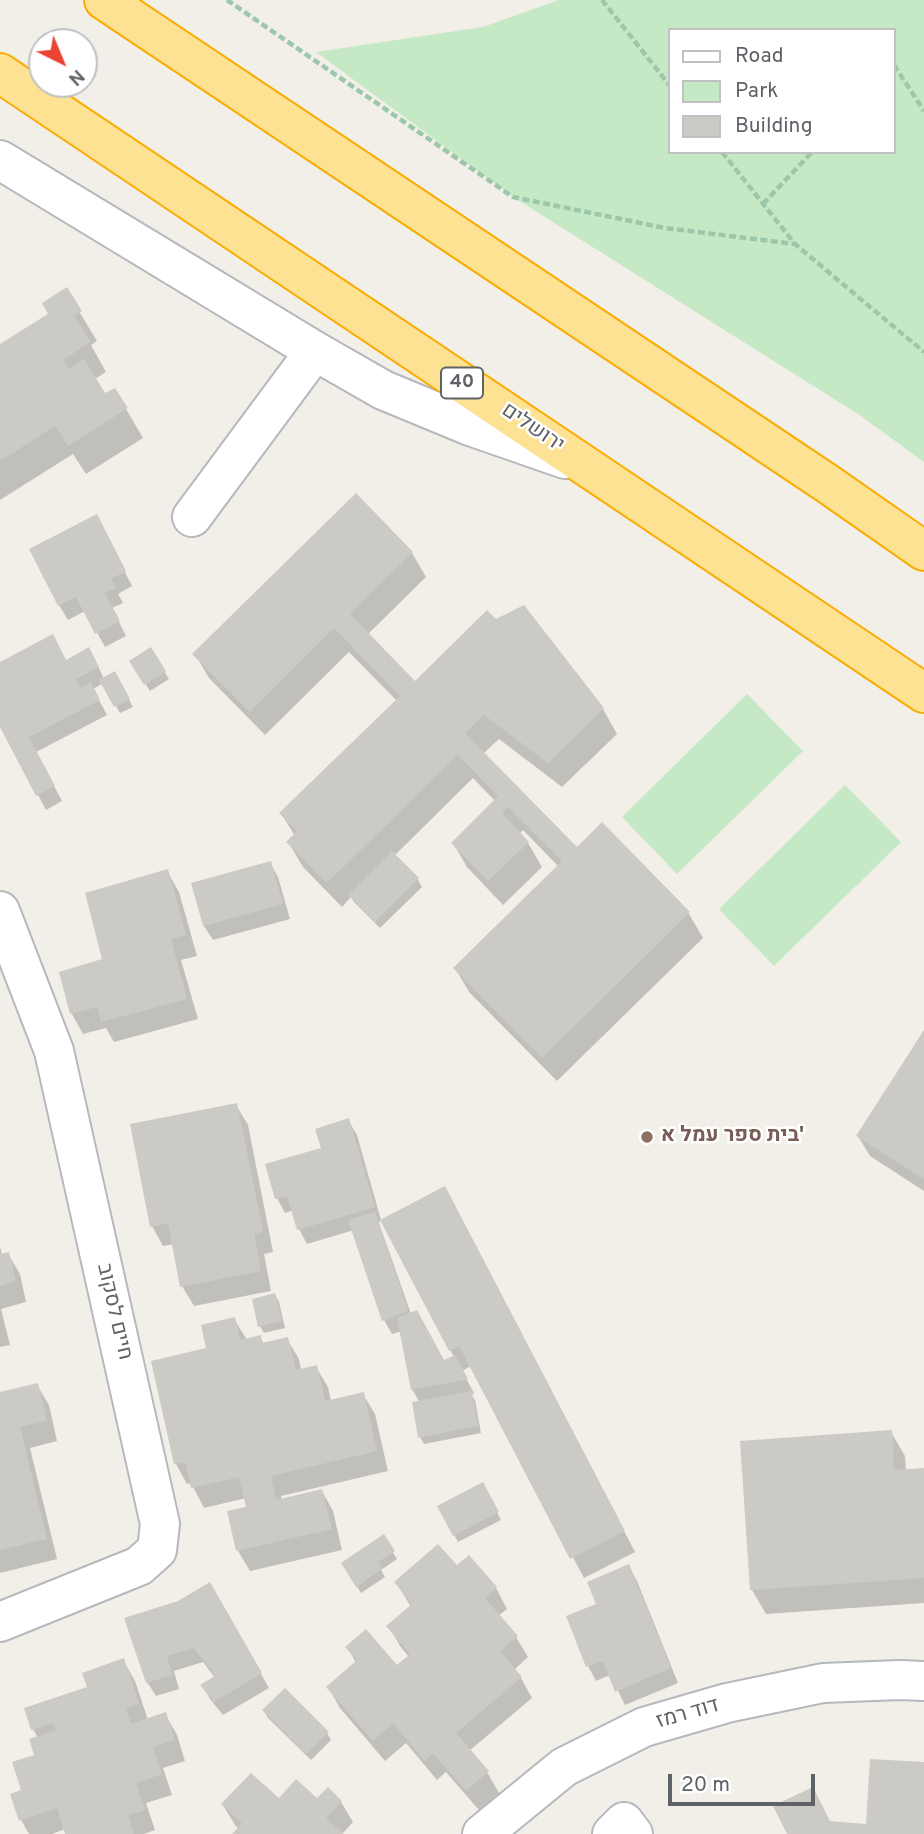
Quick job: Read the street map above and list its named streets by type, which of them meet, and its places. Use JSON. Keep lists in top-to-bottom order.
{
  "streets": {
    "highway": ["40", "ירושלים"],
    "street": ["חיים לסקוב", "דוד רמז"]
  },
  "places": ["בית ספר עמל א'"],
  "legend": ["Road", "Park", "Building"],
  "scale_bar": "20 m",
  "north": "bottom right"
}
